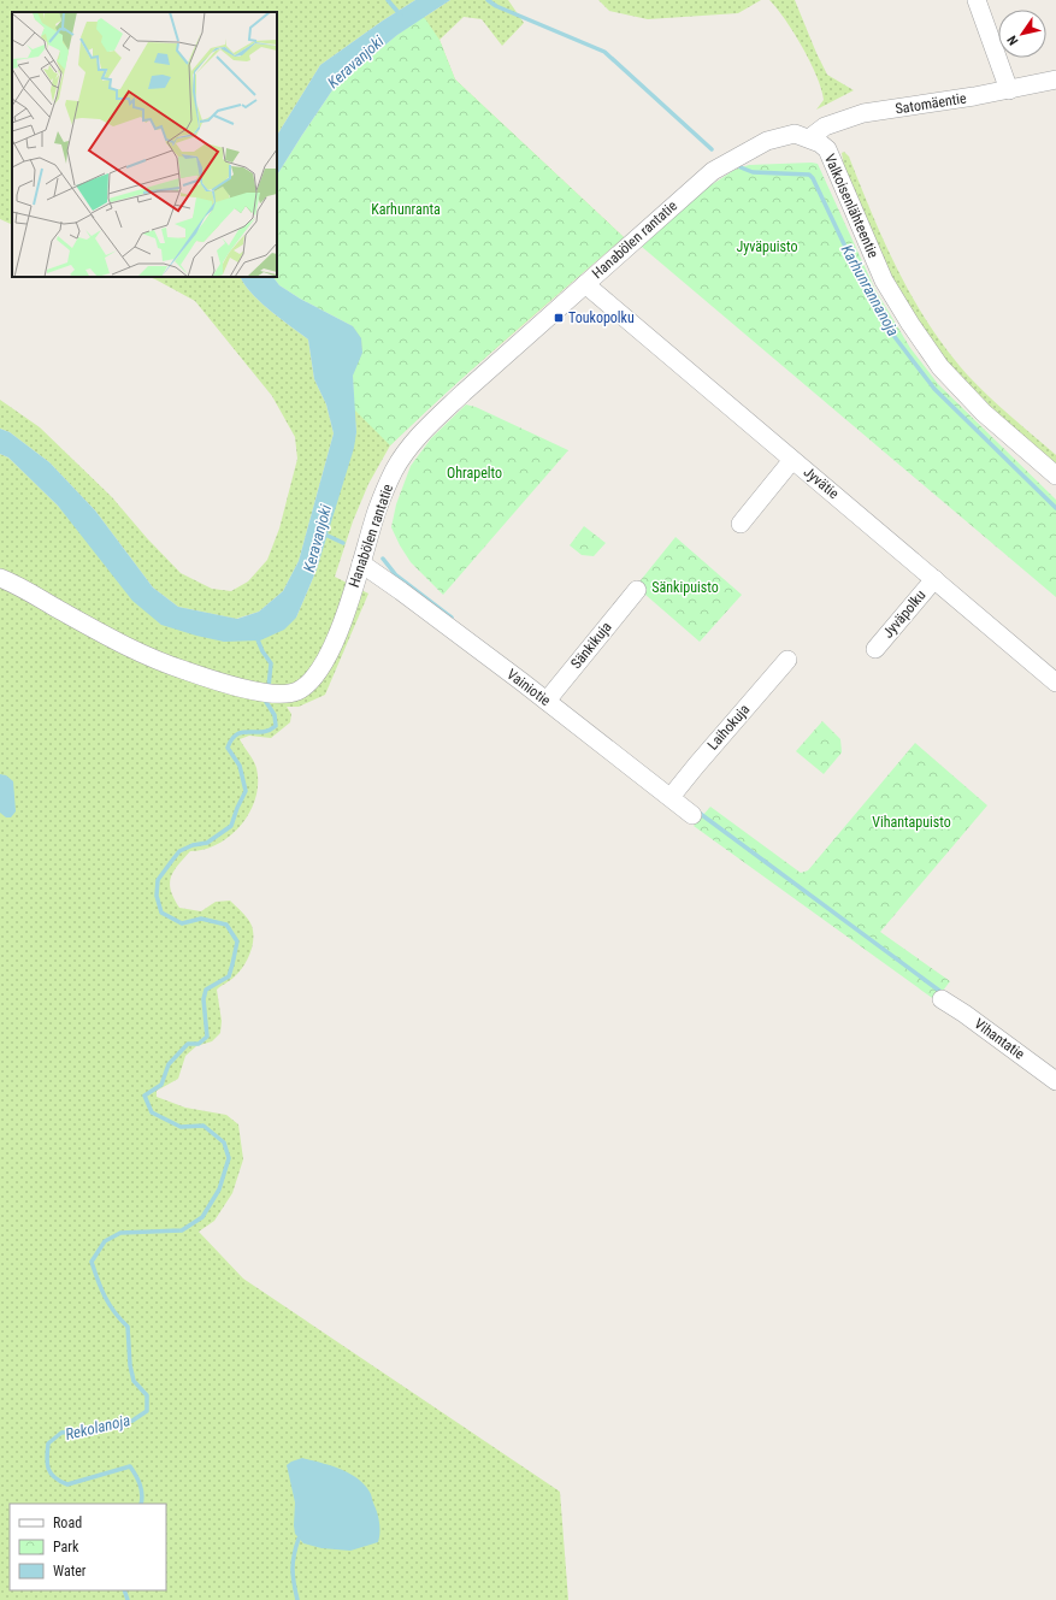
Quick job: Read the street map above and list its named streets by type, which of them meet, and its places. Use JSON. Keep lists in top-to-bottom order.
{
  "streets": {
    "street": [
      "Satomäentie",
      "Valkoisenlähteentie",
      "Hanabölen rantatie",
      "Jyvätie",
      "Jyväpolku",
      "Sänkikuja",
      "Vainiotie",
      "Laihokuja",
      "Vihantatie"
    ]
  },
  "crossings": [
    ["Satomäentie", "Valkoisenlähteentie"],
    ["Satomäentie", "Hanabölen rantatie"],
    ["Valkoisenlähteentie", "Hanabölen rantatie"],
    ["Hanabölen rantatie", "Jyvätie"],
    ["Hanabölen rantatie", "Vainiotie"],
    ["Jyvätie", "Jyväpolku"],
    ["Sänkikuja", "Vainiotie"],
    ["Vainiotie", "Laihokuja"]
  ],
  "water": ["Keravanjoki", "Karhunrannanoja", "Rekolanoja"],
  "parks": [
    "Karhunranta",
    "Jyväpuisto",
    "Ohrapelto",
    "Sänkipuisto",
    "Vihantapuisto"
  ],
  "places": {
    "transit": ["Toukopolku"]
  },
  "legend": ["Road", "Park", "Water"],
  "north": "bottom left"
}
